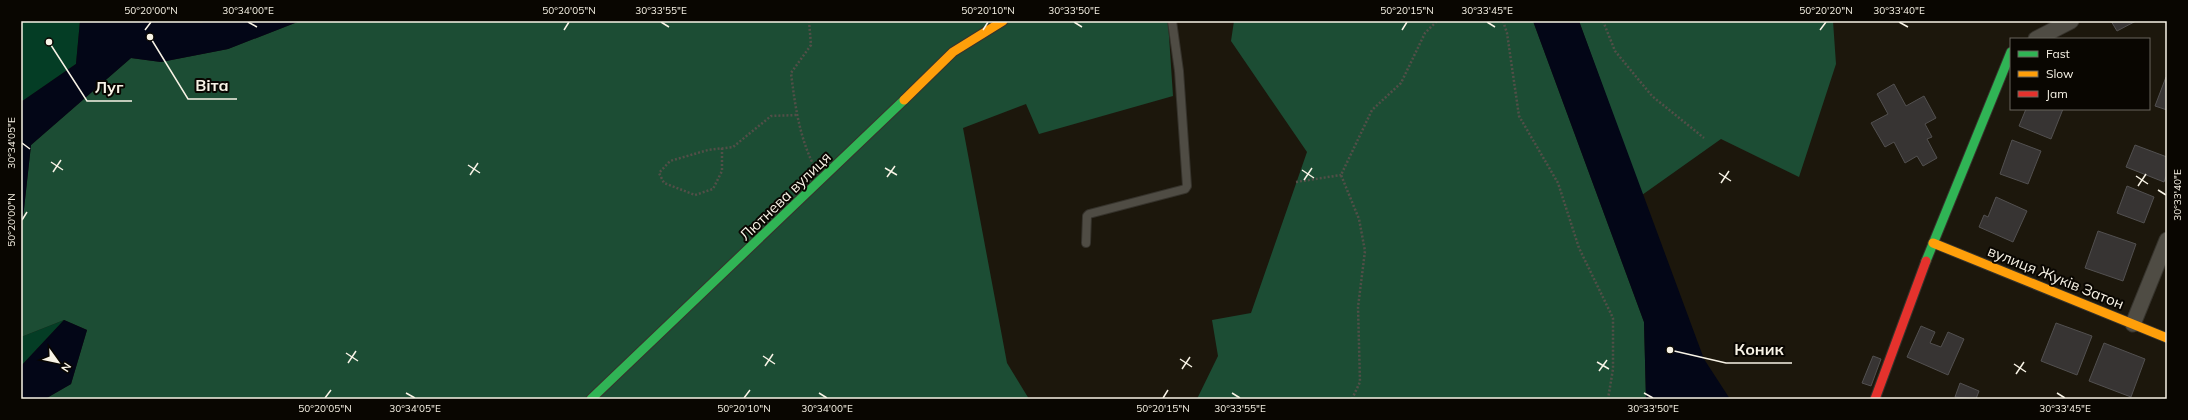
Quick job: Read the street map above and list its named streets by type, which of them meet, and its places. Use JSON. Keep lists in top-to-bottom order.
{
  "streets": {
    "street": ["Лютнева вулиця", "вулиця Жуків Затон"]
  },
  "places": ["Віта", "Луг", "Коник"],
  "legend": ["Fast", "Slow", "Jam"],
  "north": "bottom right",
  "coordinates": [
    "50°20'00\"N",
    "30°34'00\"E",
    "50°20'05\"N",
    "30°33'55\"E",
    "50°20'10\"N",
    "30°33'50\"E",
    "50°20'15\"N",
    "30°33'45\"E",
    "50°20'20\"N",
    "30°33'40\"E",
    "30°34'05\"E"
  ]
}
